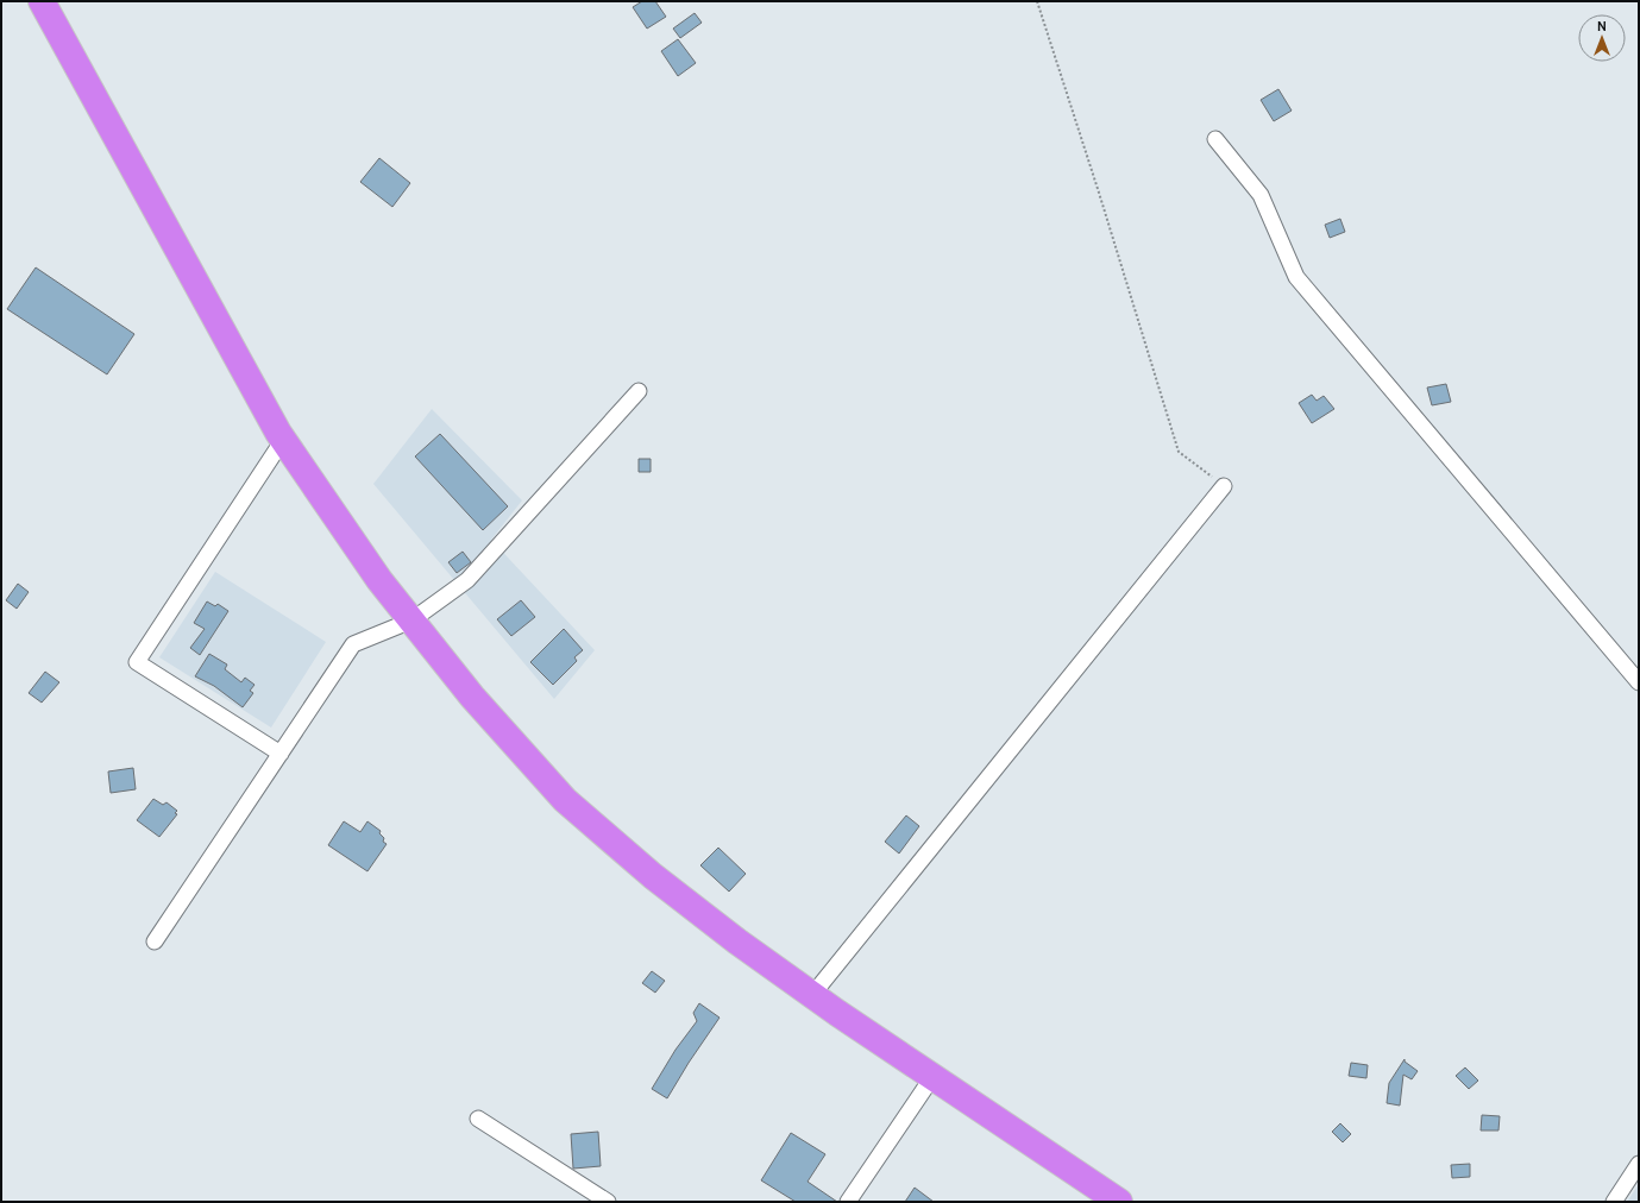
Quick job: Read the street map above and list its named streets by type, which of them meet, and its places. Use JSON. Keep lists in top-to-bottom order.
{
  "north": "top"
}
